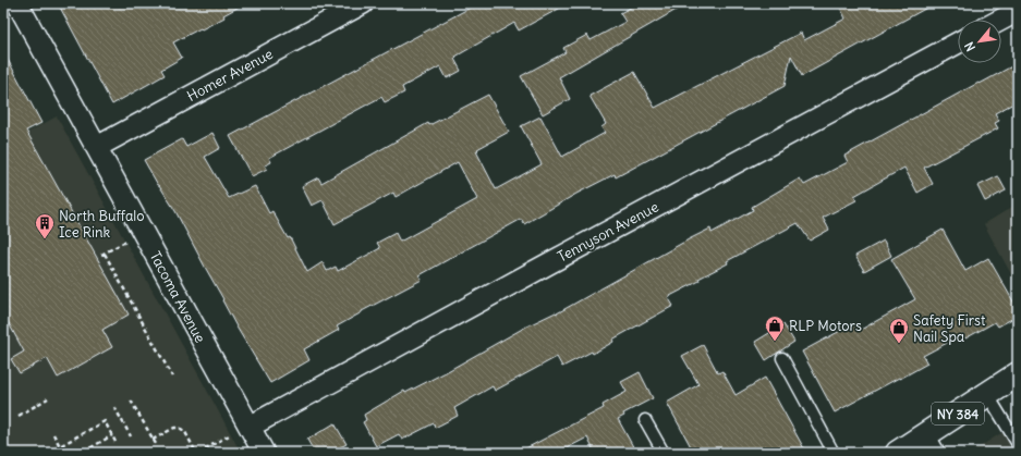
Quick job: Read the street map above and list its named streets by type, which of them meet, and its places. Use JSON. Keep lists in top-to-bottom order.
{
  "streets": {
    "main road": ["NY 384"],
    "street": ["Homer Avenue", "Tennyson Avenue", "Tacoma Avenue"]
  },
  "crossings": [
    ["Homer Avenue", "Tacoma Avenue"],
    ["Tennyson Avenue", "Tacoma Avenue"]
  ],
  "places": {
    "building": ["North Buffalo Ice Rink"],
    "shop": ["RLP Motors", "Safety First Nail Spa"]
  },
  "north": "bottom left"
}
